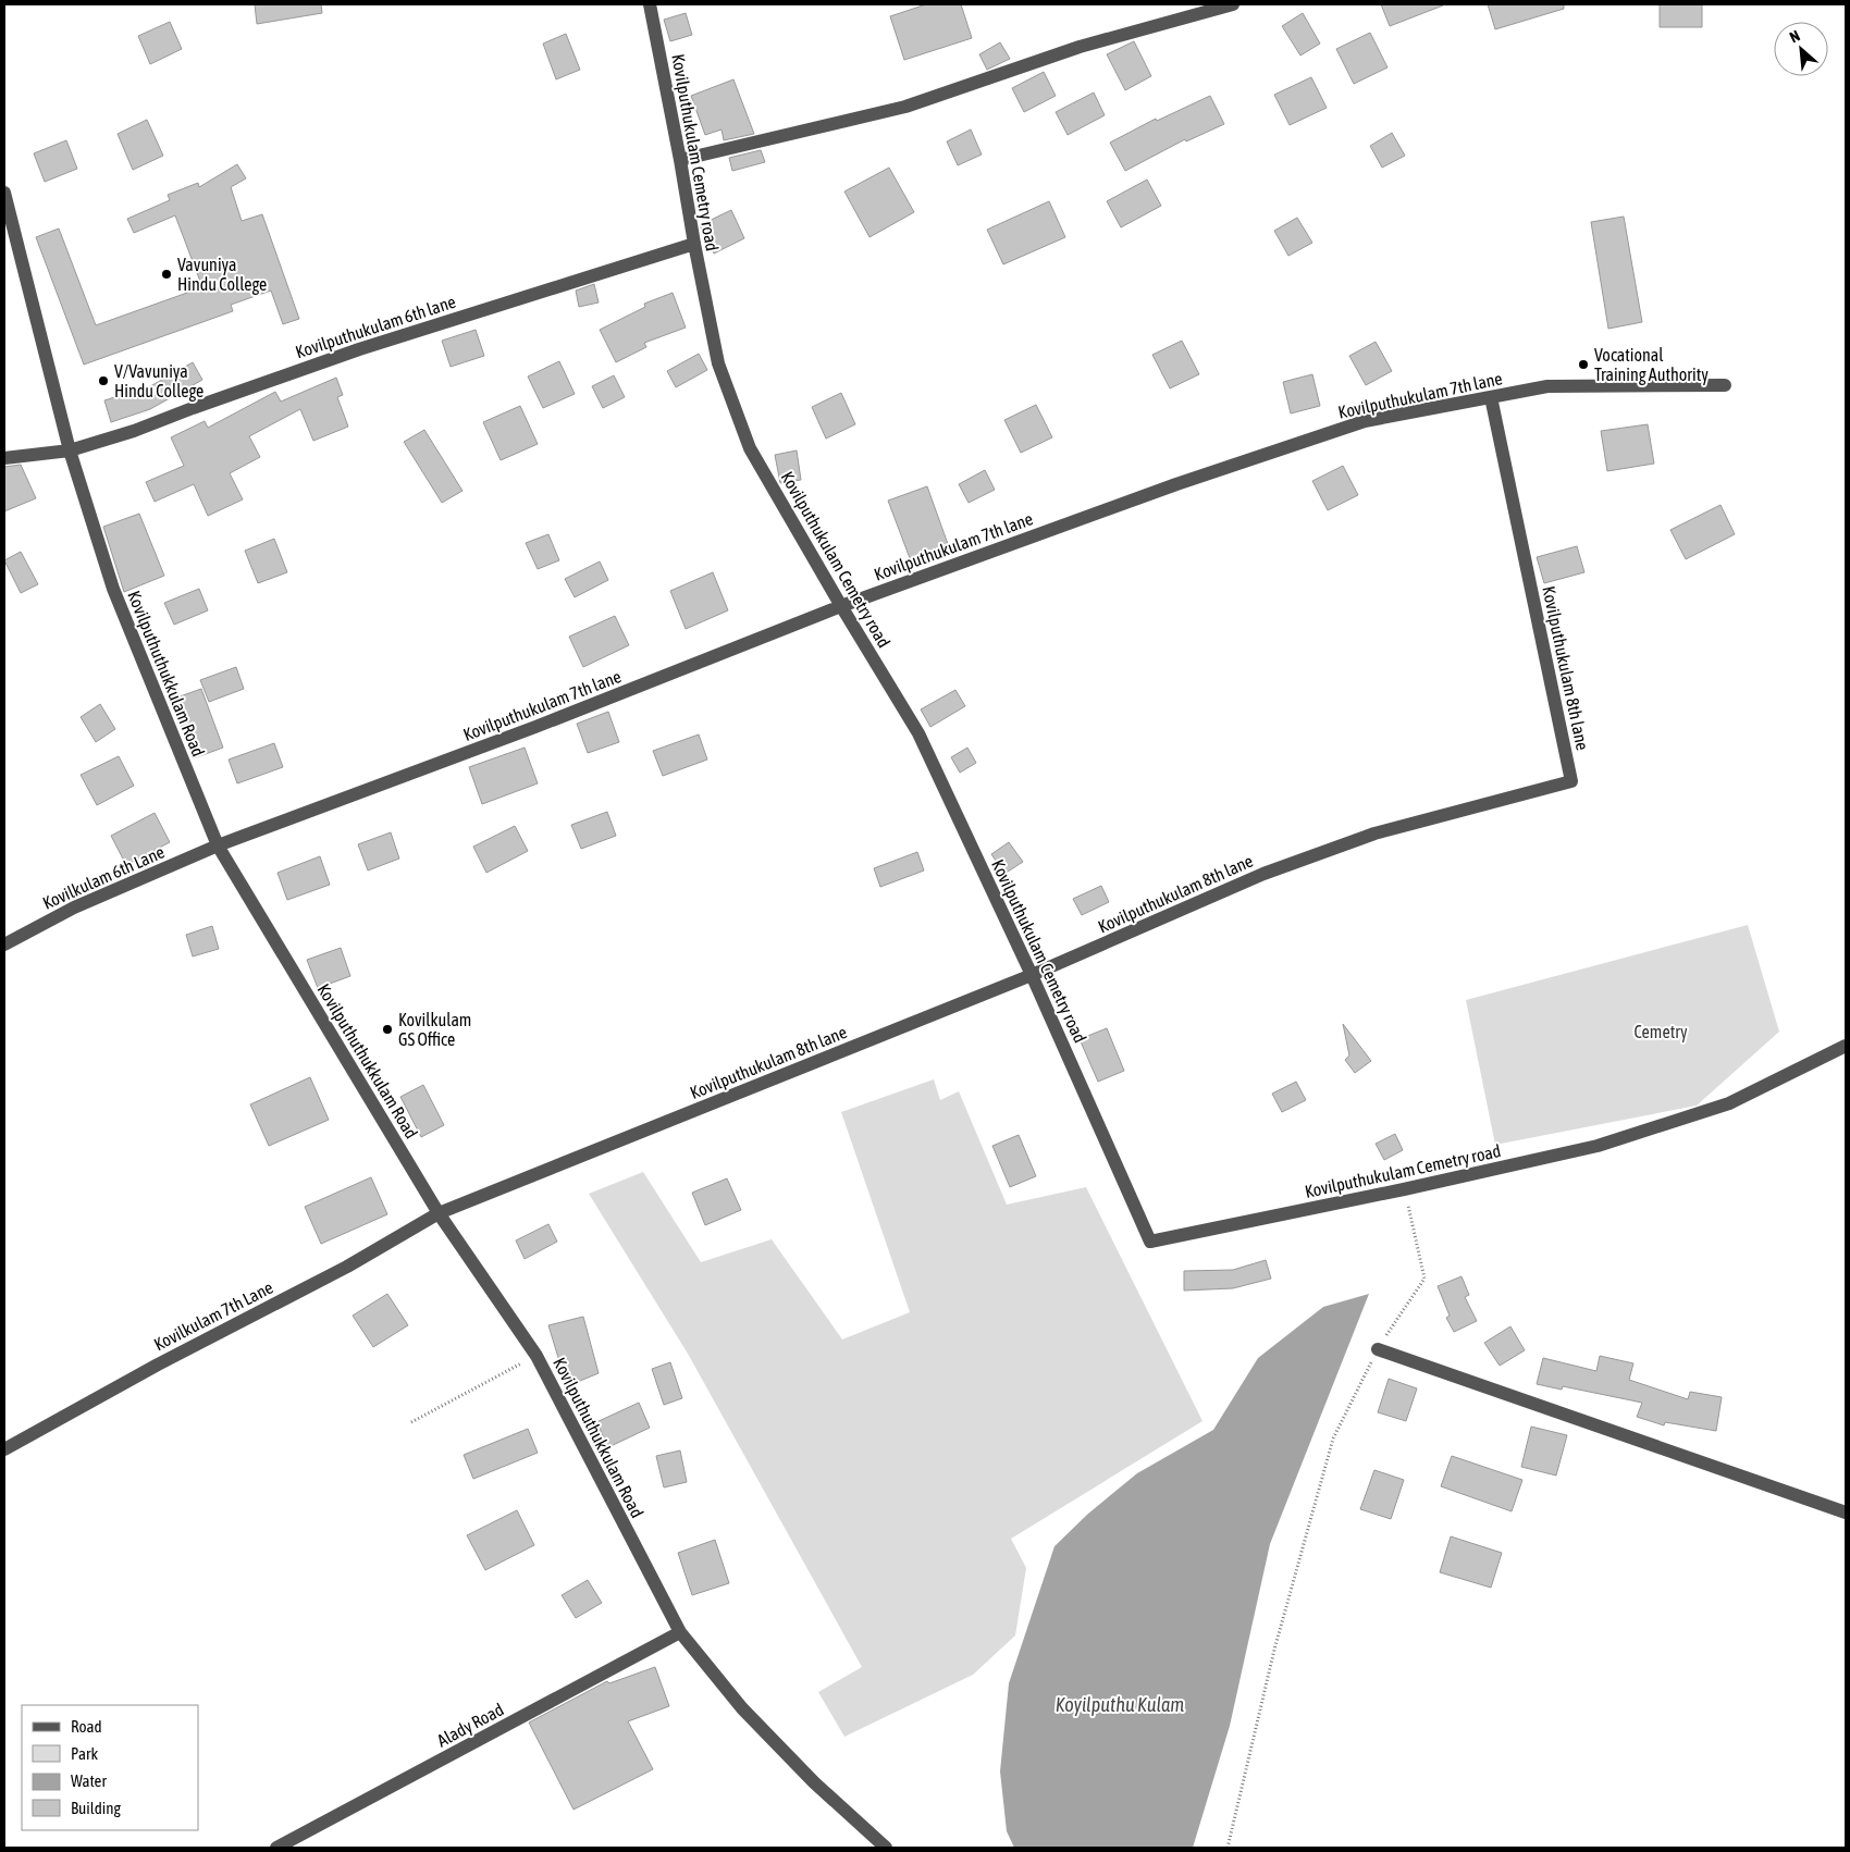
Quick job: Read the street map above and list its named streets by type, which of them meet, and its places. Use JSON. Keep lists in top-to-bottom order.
{
  "streets": {
    "street": [
      "Kovilputhukulam Cemetry road",
      "Kovilputhukulam 6th lane",
      "Kovilputhukulam 7th lane",
      "Kovilputhukulam 8th lane",
      "Kovilputhuthukkulam Road",
      "Kovilkulam 6th Lane",
      "Kovilkulam 7th Lane",
      "Alady Road"
    ]
  },
  "crossings": [
    ["Kovilputhukulam Cemetry road", "Kovilputhukulam 6th lane"],
    ["Kovilputhukulam Cemetry road", "Kovilputhukulam 7th lane"],
    ["Kovilputhukulam Cemetry road", "Kovilputhukulam 8th lane"],
    ["Kovilputhukulam 6th lane", "Kovilputhuthukkulam Road"],
    ["Kovilputhukulam 7th lane", "Kovilputhukulam 8th lane"],
    ["Kovilputhukulam 7th lane", "Kovilputhuthukkulam Road"],
    ["Kovilputhukulam 7th lane", "Kovilkulam 6th Lane"],
    ["Kovilputhukulam 8th lane", "Kovilputhuthukkulam Road"],
    ["Kovilputhukulam 8th lane", "Kovilkulam 7th Lane"],
    ["Kovilputhuthukkulam Road", "Kovilkulam 6th Lane"],
    ["Kovilputhuthukkulam Road", "Kovilkulam 7th Lane"],
    ["Kovilputhuthukkulam Road", "Alady Road"]
  ],
  "water": ["Koyilputhu Kulam"],
  "parks": ["Cemetry"],
  "places": [
    "Vavuniya Hindu College",
    "Vocational Training Authority",
    "V/Vavuniya Hindu College",
    "Kovilkulam GS Office"
  ],
  "legend": [
    "Road",
    "Park",
    "Water",
    "Building"
  ],
  "north": "top left"
}
